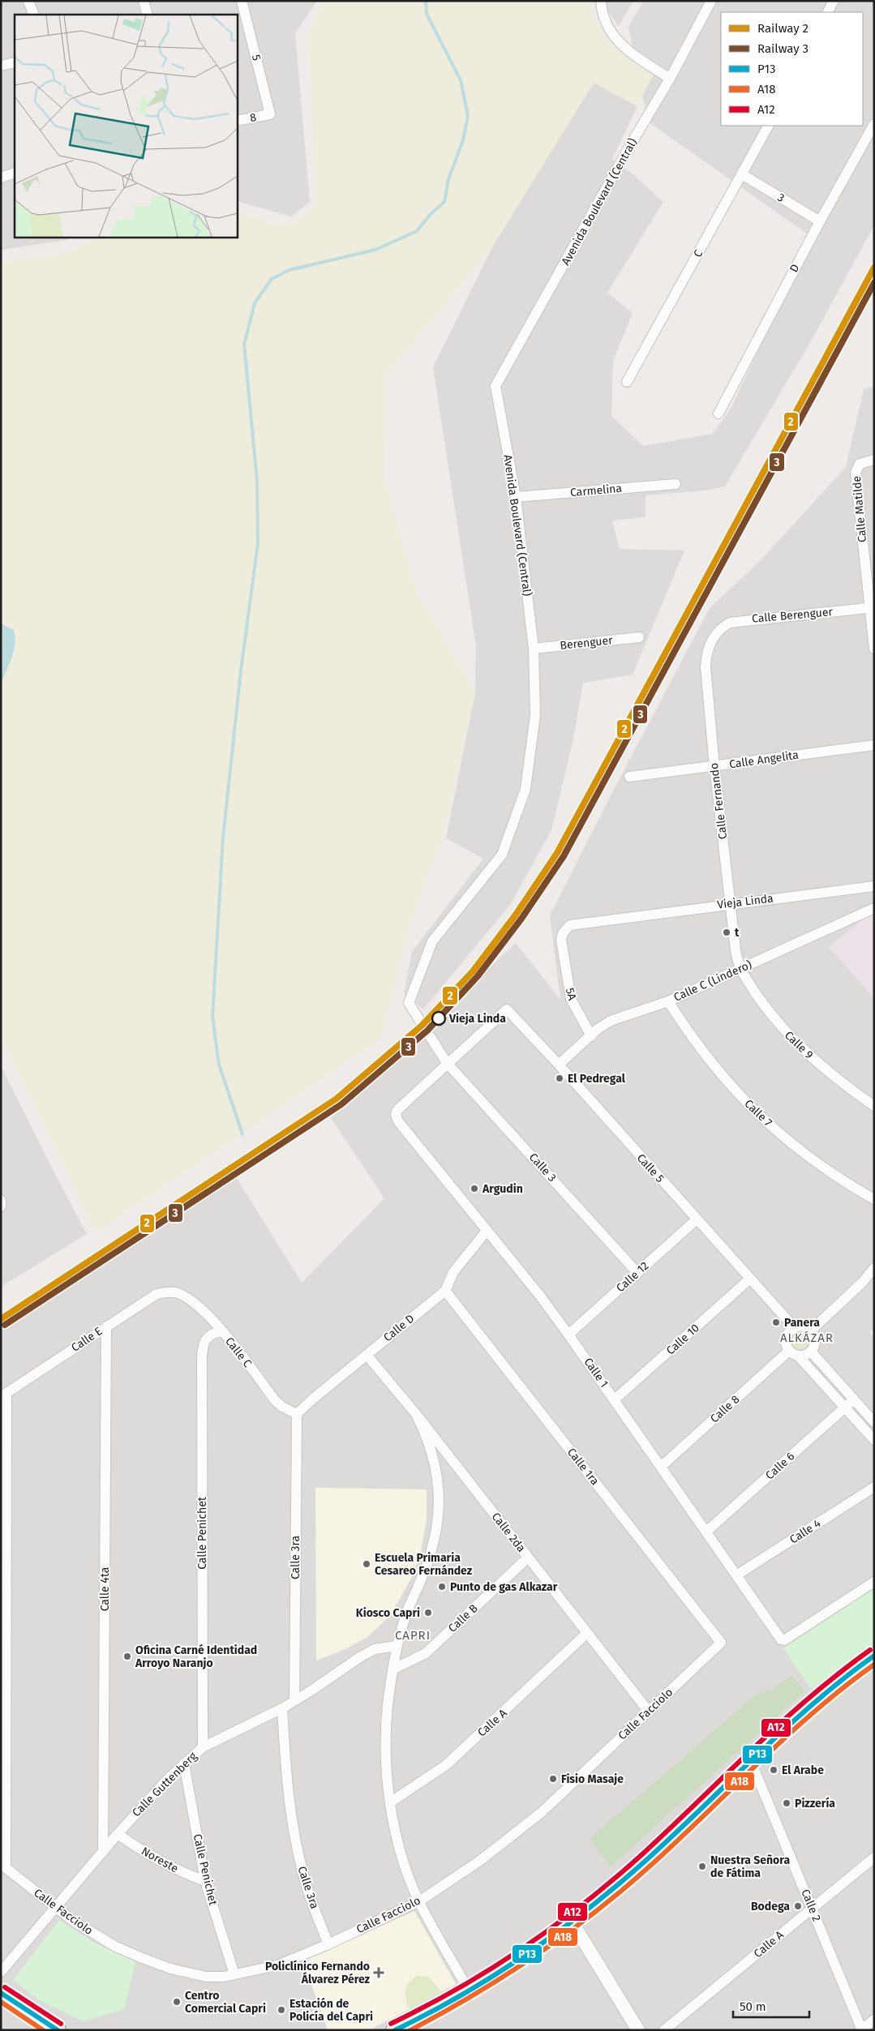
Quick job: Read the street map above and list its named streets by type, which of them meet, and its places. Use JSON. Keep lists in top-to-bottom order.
{
  "streets": {
    "street": [
      "5",
      "8",
      "3",
      "Avenida Boulevard (Central)",
      "C",
      "D",
      "Carmelina",
      "Calle Matilde",
      "Calle Berenguer",
      "Berenguer",
      "Calle Angelita",
      "Calle Fernando",
      "Vieja Linda",
      "Calle C (Lindero)",
      "5A",
      "Calle 9",
      "Calle 7",
      "Calle 3",
      "Calle 5",
      "Calle 12",
      "Calle D",
      "Calle E",
      "Calle 10",
      "Calle C",
      "Calle 1",
      "Calle 8",
      "Calle 6",
      "Calle 1ra",
      "Calle 4",
      "Calle 2da",
      "Calle Penichet",
      "Calle 3ra",
      "Calle 4ta",
      "Calle B",
      "Calle Facciolo",
      "Calle A",
      "Calle Guttenberg",
      "Noreste",
      "Calle 2"
    ]
  },
  "crossings": [
    ["5", "8"],
    ["3", "C"],
    ["3", "D"],
    ["Avenida Boulevard (Central)", "Carmelina"],
    ["Avenida Boulevard (Central)", "Berenguer"],
    ["Avenida Boulevard (Central)", "Calle 3"],
    ["Avenida Boulevard (Central)", "Calle 5"],
    ["Avenida Boulevard (Central)", "Calle 1"],
    ["Calle Matilde", "Calle Berenguer"],
    ["Calle Berenguer", "Calle Fernando"],
    ["Calle Angelita", "Calle Fernando"],
    ["Calle Fernando", "Vieja Linda"],
    ["Calle Fernando", "Calle C (Lindero)"],
    ["Calle Fernando", "Calle 9"],
    ["Vieja Linda", "5A"],
    ["Calle C (Lindero)", "5A"],
    ["Calle C (Lindero)", "Calle 9"],
    ["Calle C (Lindero)", "Calle 7"],
    ["Calle C (Lindero)", "Calle 5"],
    ["Calle 3", "Calle 5"],
    ["Calle 3", "Calle 12"],
    ["Calle 3", "Calle 1"],
    ["Calle 5", "Calle 12"],
    ["Calle 5", "Calle 10"],
    ["Calle 5", "Calle 1"],
    ["Calle 5", "Calle 8"],
    ["Calle 12", "Calle 1"],
    ["Calle D", "Calle C"],
    ["Calle D", "Calle 1"],
    ["Calle D", "Calle 1ra"],
    ["Calle D", "Calle 2da"],
    ["Calle D", "Calle 3ra"],
    ["Calle E", "Calle C"],
    ["Calle E", "Calle 4ta"],
    ["Calle 10", "Calle 1"],
    ["Calle C", "Calle Penichet"],
    ["Calle C", "Calle 3ra"],
    ["Calle 1", "Calle 8"],
    ["Calle 1", "Calle 6"],
    ["Calle 1", "Calle 4"],
    ["Calle 1ra", "Calle Facciolo"],
    ["Calle 2da", "Calle B"],
    ["Calle 2da", "Calle Facciolo"],
    ["Calle 2da", "Calle A"],
    ["Calle Penichet", "Calle Facciolo"],
    ["Calle Penichet", "Calle Guttenberg"],
    ["Calle Penichet", "Noreste"],
    ["Calle 3ra", "Calle Facciolo"],
    ["Calle 3ra", "Calle Guttenberg"],
    ["Calle 4ta", "Calle Guttenberg"],
    ["Calle Facciolo", "Calle Guttenberg"],
    ["Calle A", "Calle 2"],
    ["Calle Guttenberg", "Noreste"]
  ],
  "districts": ["ALKÁZAR", "CAPRI"],
  "places": {
    "other": [
      "t",
      "Vieja Linda",
      "El Pedregal",
      "Argudin",
      "Panera",
      "Escuela Primaria Cesareo Fernández",
      "Punto de gas Alkazar",
      "Kiosco Capri",
      "Oficina Carné Identidad Arroyo Naranjo",
      "El Arabe",
      "Fisio Masaje",
      "Pizzería",
      "Nuestra Señora de Fátima",
      "Bodega",
      "Centro Comercial Capri",
      "Estación de Policía del Capri"
    ],
    "health": ["Policlínico Fernando Álvarez Pérez"]
  },
  "lines": [
    "rail line 2",
    "rail line 3",
    "transit line A12",
    "transit line P13",
    "transit line A18"
  ],
  "legend": [
    "Railway 2",
    "Railway 3",
    "P13",
    "A18",
    "A12"
  ],
  "scale_bar": "50 m"
}
